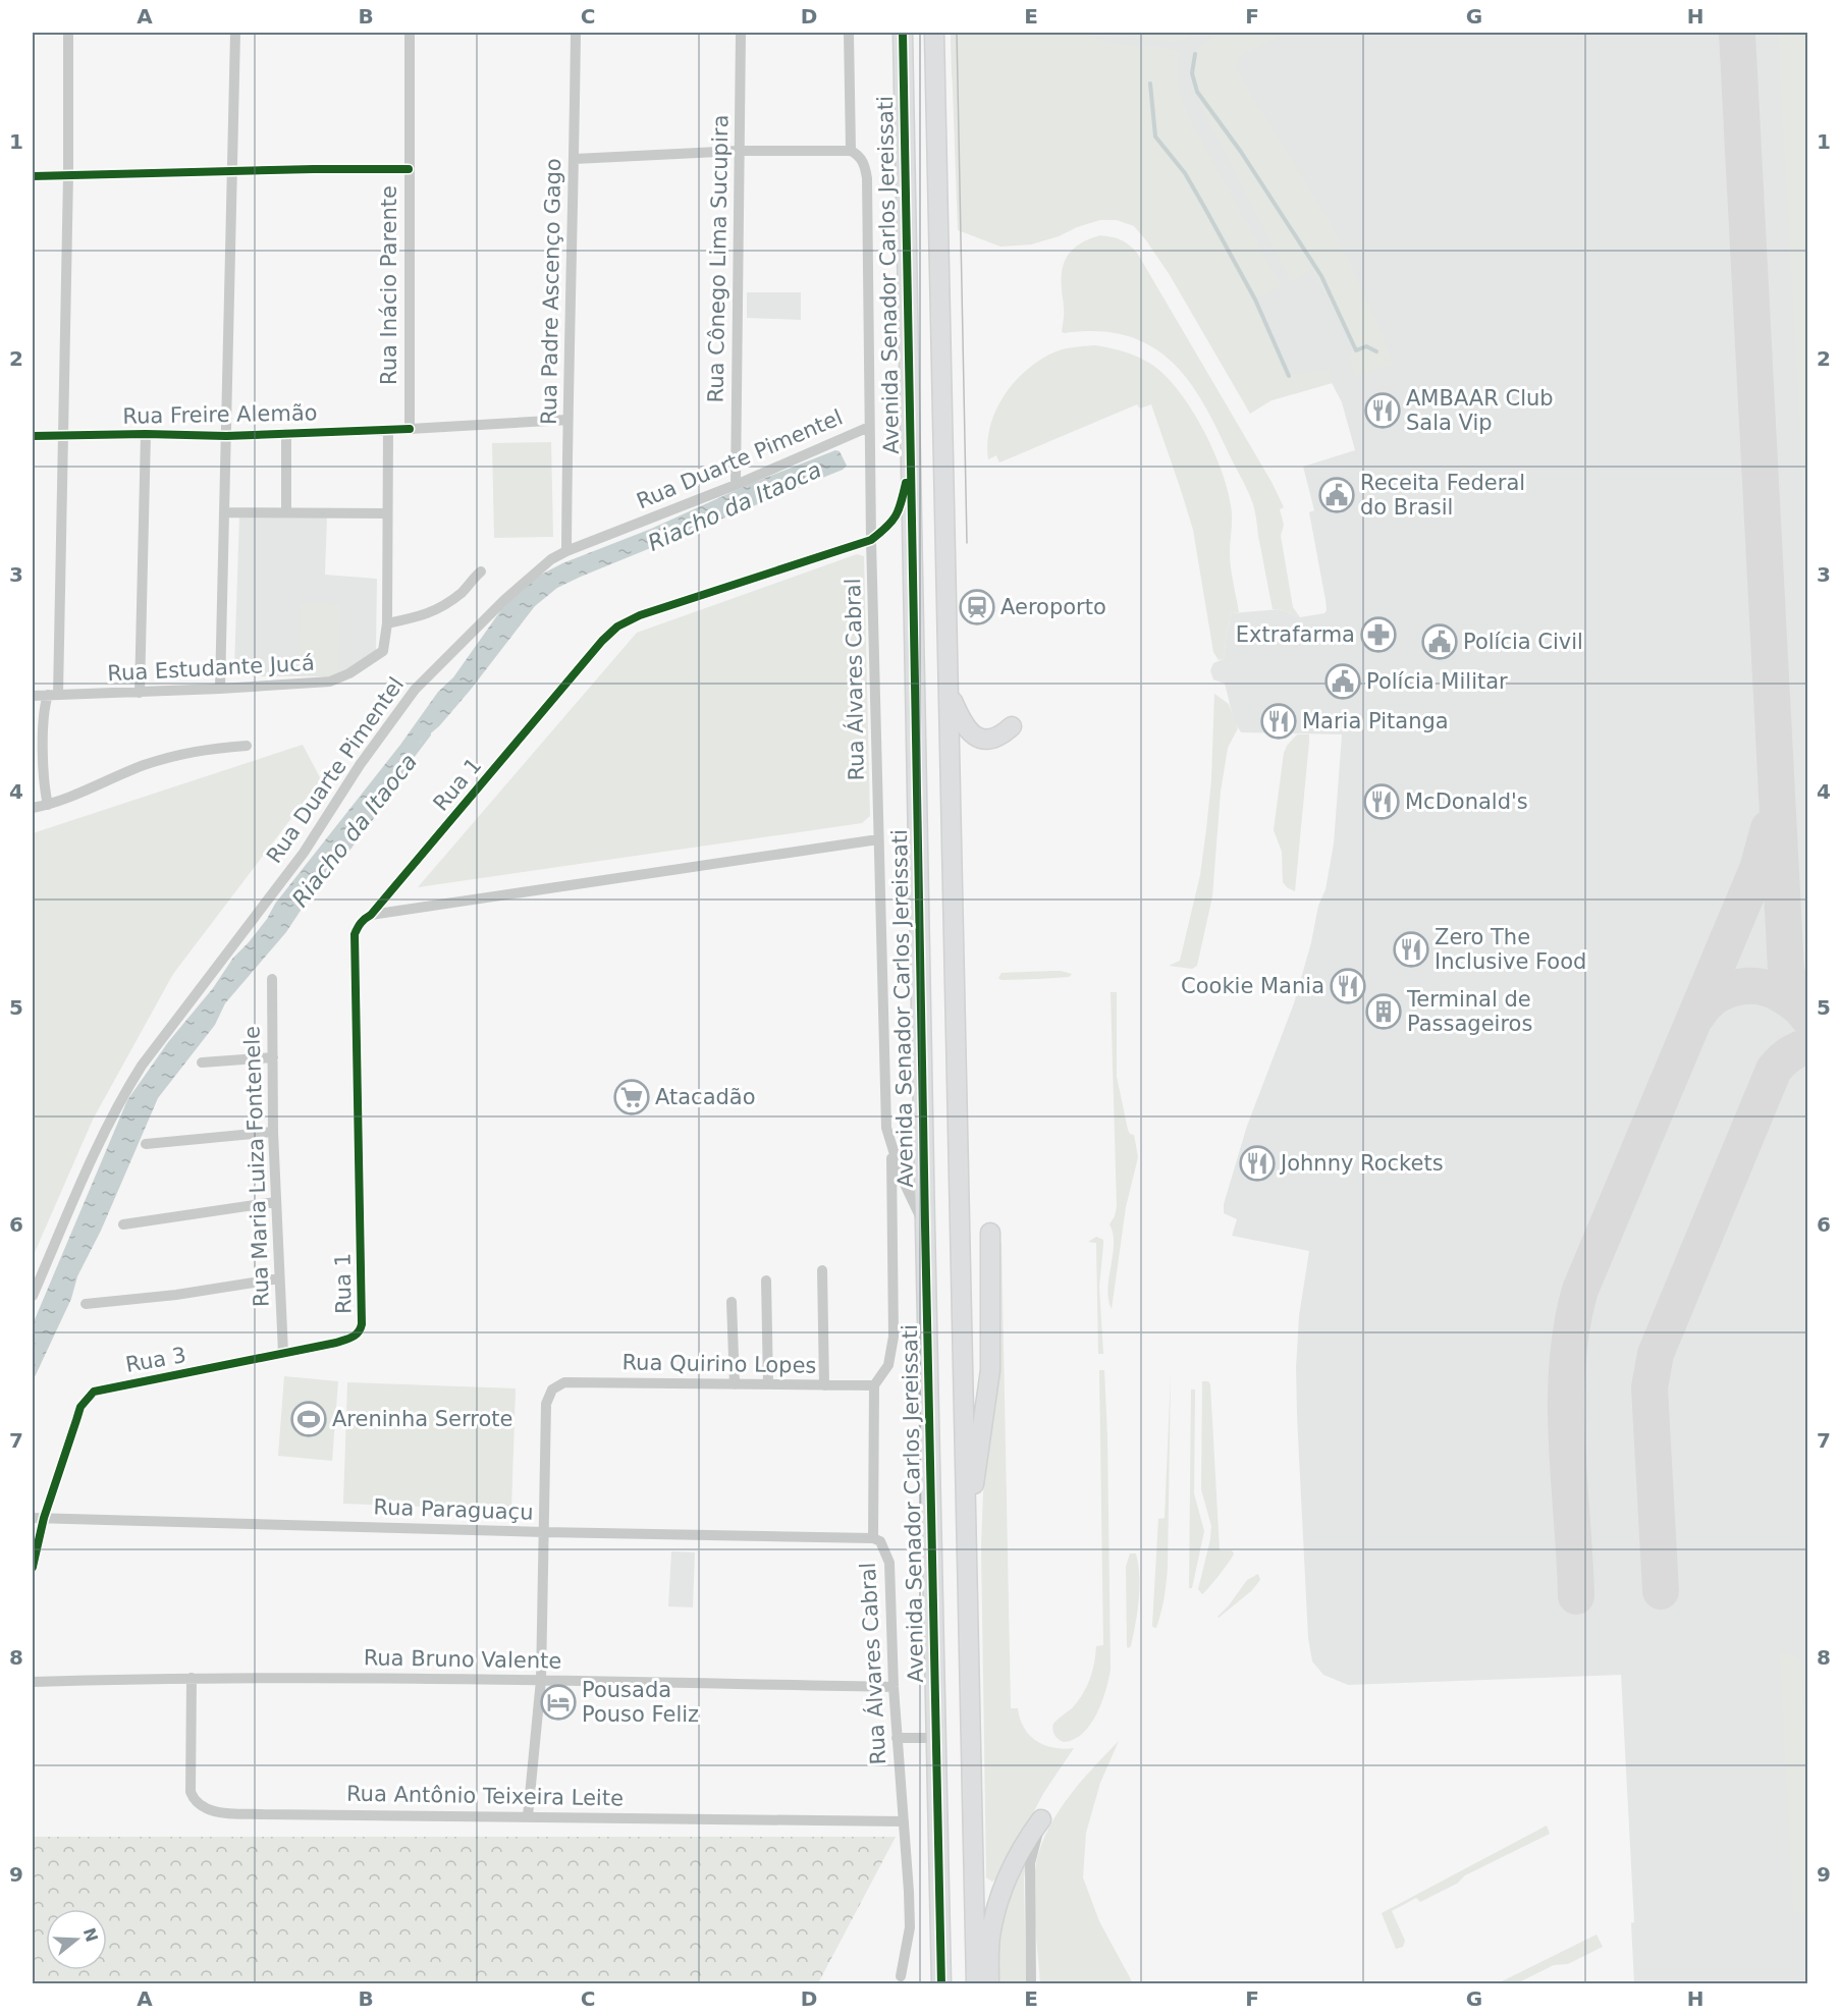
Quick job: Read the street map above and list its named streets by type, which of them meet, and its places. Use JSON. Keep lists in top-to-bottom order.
{
  "streets": {
    "main road": ["Avenida Senador Carlos Jereissati"],
    "street": [
      "Rua Cônego Lima Sucupira",
      "Rua Inácio Parente",
      "Rua Padre Ascenço Gago",
      "Rua Freire Alemão",
      "Rua Duarte Pimentel",
      "Rua Estudante Jucá",
      "Rua Álvares Cabral",
      "Rua 1",
      "Rua Maria Luiza Fontenele",
      "Rua 3",
      "Rua Quirino Lopes",
      "Rua Paraguaçu",
      "Rua Bruno Valente",
      "Rua Antônio Teixeira Leite"
    ]
  },
  "crossings": [
    ["Rua Cônego Lima Sucupira", "Rua Duarte Pimentel"],
    ["Avenida Senador Carlos Jereissati", "Rua Álvares Cabral"],
    ["Avenida Senador Carlos Jereissati", "Rua 1"],
    ["Rua Inácio Parente", "Rua Freire Alemão"],
    ["Rua Padre Ascenço Gago", "Rua Freire Alemão"],
    ["Rua Padre Ascenço Gago", "Rua Duarte Pimentel"],
    ["Rua Duarte Pimentel", "Rua Álvares Cabral"],
    ["Rua Álvares Cabral", "Rua 1"],
    ["Rua Álvares Cabral", "Rua Quirino Lopes"],
    ["Rua Álvares Cabral", "Rua Paraguaçu"],
    ["Rua Álvares Cabral", "Rua Bruno Valente"],
    ["Rua Álvares Cabral", "Rua Antônio Teixeira Leite"],
    ["Rua 1", "Rua 3"],
    ["Rua Maria Luiza Fontenele", "Rua 3"],
    ["Rua 3", "Rua Paraguaçu"],
    ["Rua Quirino Lopes", "Rua Paraguaçu"],
    ["Rua Bruno Valente", "Rua Antônio Teixeira Leite"]
  ],
  "water": ["Riacho da Itaoca"],
  "places": {
    "restaurant": [
      "AMBAAR Club Sala Vip",
      "Maria Pitanga",
      "McDonald's",
      "Zero The Inclusive Food",
      "Cookie Mania",
      "Johnny Rockets"
    ],
    "public building": ["Receita Federal do Brasil", "Polícia Civil", "Polícia Militar"],
    "station": ["Aeroporto"],
    "pharmacy": ["Extrafarma"],
    "building": ["Terminal de Passageiros"],
    "supermarket": ["Atacadão"],
    "sports": ["Areninha Serrote"],
    "hotel": ["Pousada Pouso Feliz"]
  },
  "north": "right",
  "grid": {
    "columns": [
      "A",
      "B",
      "C",
      "D",
      "E",
      "F",
      "G",
      "H"
    ],
    "rows": [
      "1",
      "2",
      "3",
      "4",
      "5",
      "6",
      "7",
      "8",
      "9"
    ]
  }
}
